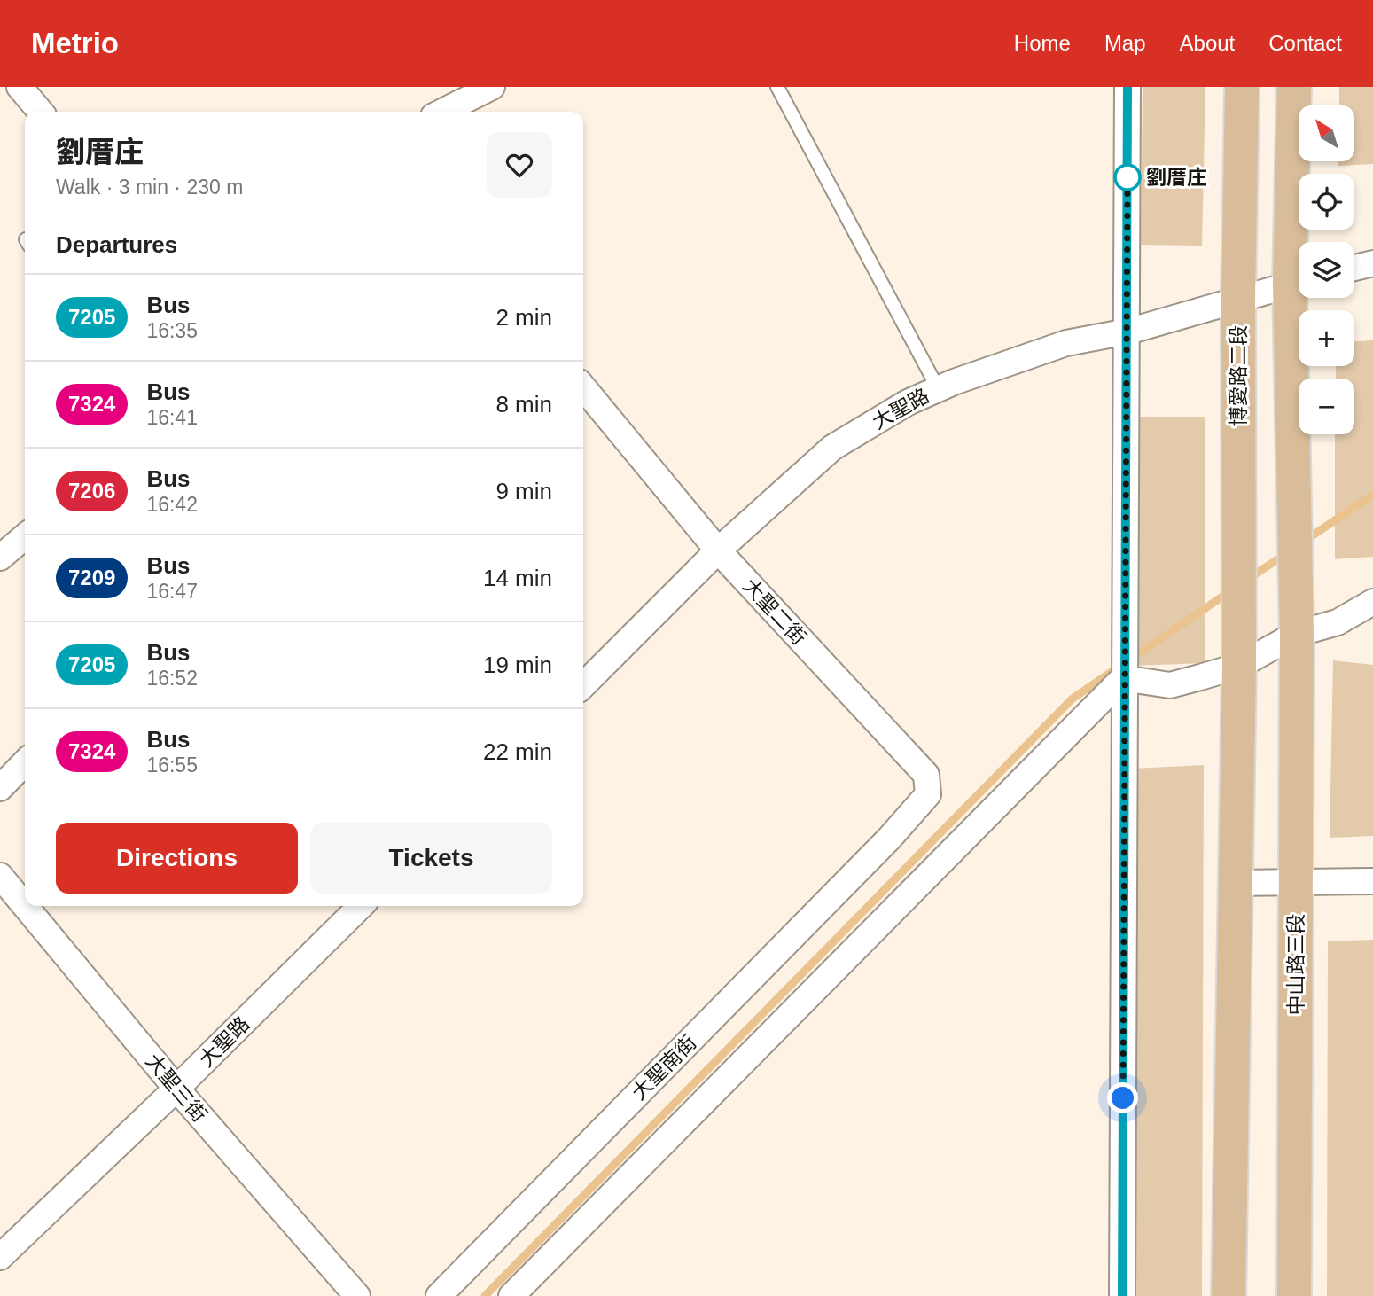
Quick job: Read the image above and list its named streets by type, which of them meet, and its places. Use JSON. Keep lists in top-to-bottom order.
{
  "streets": {
    "main road": ["博愛路二段", "中山路三段"],
    "street": [
      "大聖路",
      "大聖二街",
      "大聖南街",
      "大聖三街"
    ]
  },
  "crossings": [
    ["博愛路二段", "大聖路"],
    ["大聖路", "大聖二街"],
    ["大聖路", "大聖三街"],
    ["大聖二街", "大聖南街"]
  ],
  "places": ["劉厝庄"],
  "lines": ["bus line 7205"],
  "north": "top left",
  "page": {
    "header": "Metrio",
    "nav": [
      "Home",
      "Map",
      "About",
      "Contact"
    ],
    "map_buttons": ["+", "−"],
    "heading": [
      ["劉厝庄", "Walk · 3 min · 230 m"],
      "Departures"
    ],
    "list": [
      {
        "mark": "7205",
        "name": "Bus",
        "note": "16:35",
        "value": "2 min"
      },
      {
        "mark": "7324",
        "name": "Bus",
        "note": "16:41",
        "value": "8 min"
      },
      {
        "mark": "7206",
        "name": "Bus",
        "note": "16:42",
        "value": "9 min"
      },
      {
        "mark": "7209",
        "name": "Bus",
        "note": "16:47",
        "value": "14 min"
      },
      {
        "mark": "7205",
        "name": "Bus",
        "note": "16:52",
        "value": "19 min"
      },
      {
        "mark": "7324",
        "name": "Bus",
        "note": "16:55",
        "value": "22 min"
      }
    ],
    "buttons": ["Directions", "Tickets"]
  }
}
